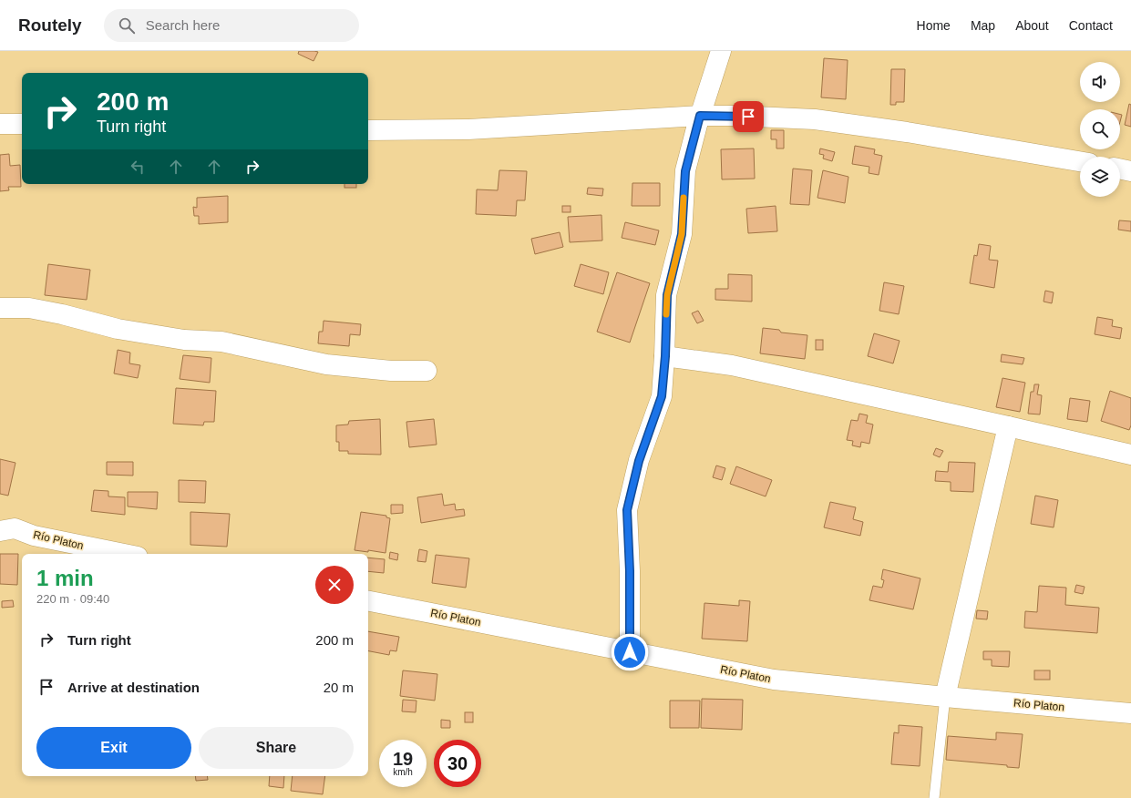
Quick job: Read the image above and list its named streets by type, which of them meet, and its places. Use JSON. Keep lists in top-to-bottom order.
{
  "streets": {
    "street": ["Río Platon"]
  },
  "page": {
    "header": "Routely",
    "search": "Search here",
    "nav": [
      "Home",
      "Map",
      "About",
      "Contact"
    ],
    "turn": ["200 m", "Turn right"],
    "heading": ["1 min", "220 m · 09:40"],
    "list": [
      {
        "name": "Turn right",
        "value": "200 m"
      },
      {
        "name": "Arrive at destination",
        "value": "20 m"
      }
    ],
    "buttons": ["Exit", "Share"],
    "speed": "19 km/h",
    "limit": "30"
  }
}
